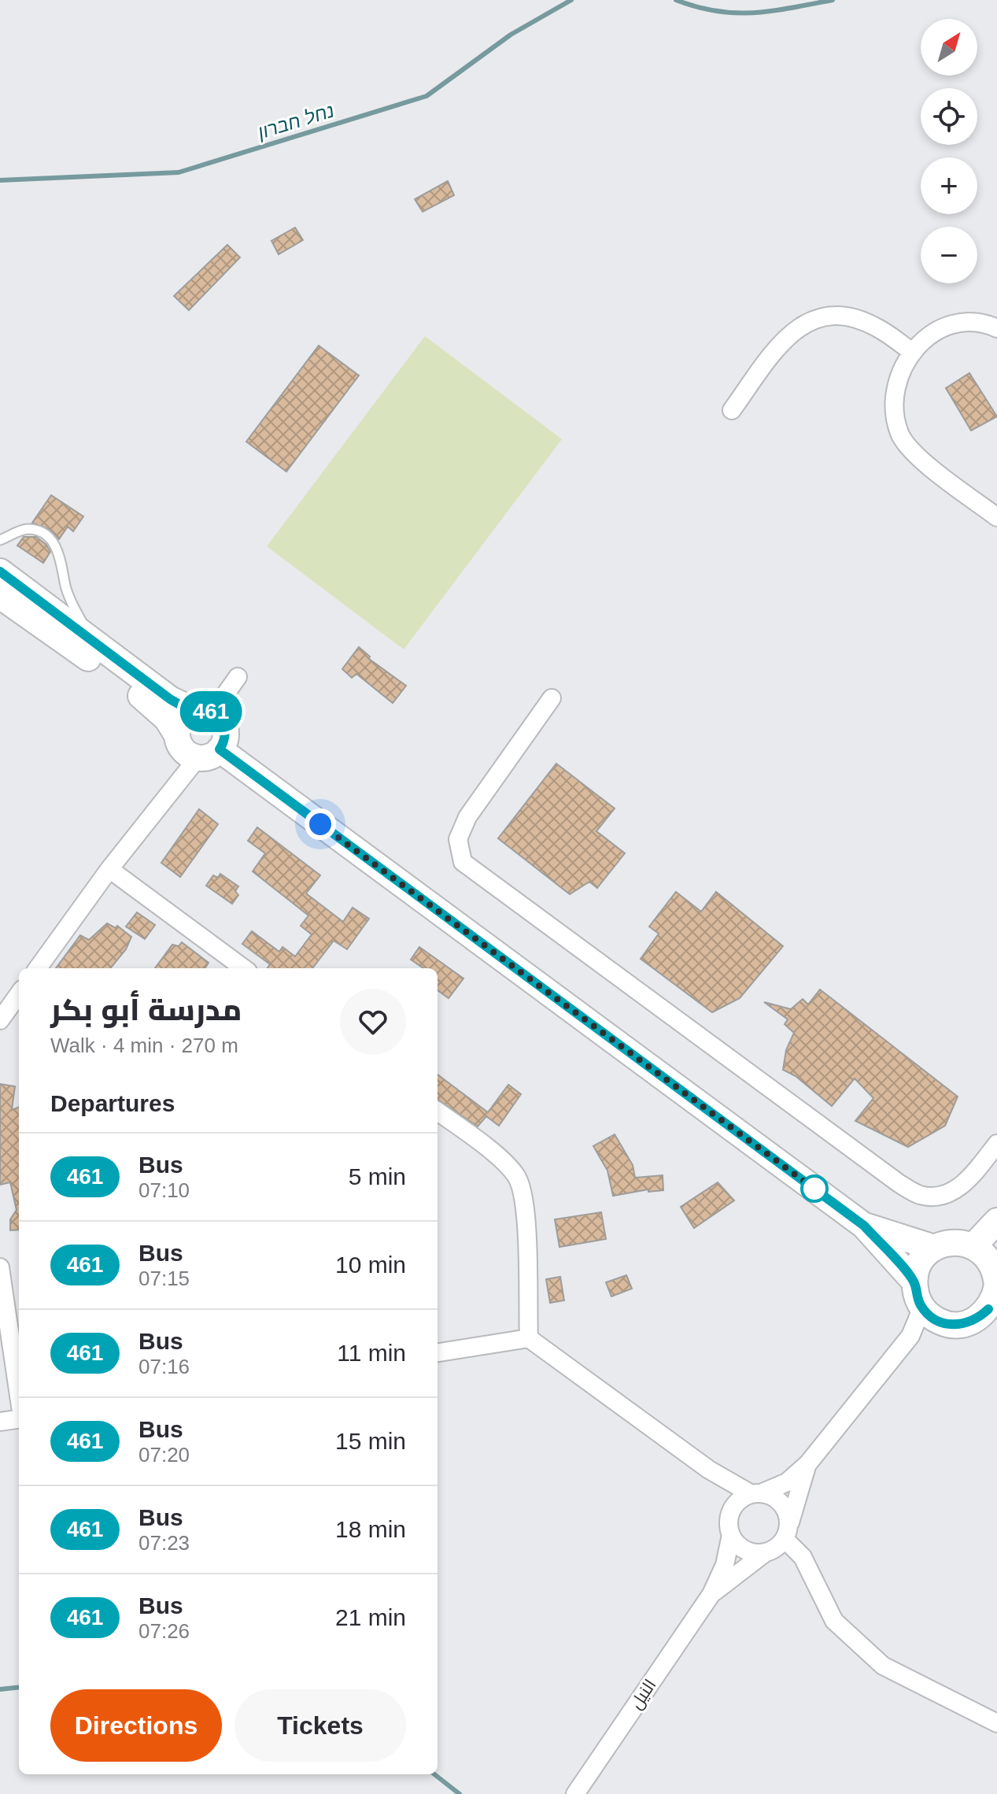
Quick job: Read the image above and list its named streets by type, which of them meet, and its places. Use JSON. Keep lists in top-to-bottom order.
{
  "streets": {
    "street": ["النيل"]
  },
  "water": ["נחל חברון"],
  "lines": ["bus line 461"],
  "north": "top right",
  "page": {
    "on_map": "461",
    "map_buttons": ["+", "−"],
    "heading": [
      ["مدرسة أبو بكر", "Walk · 4 min · 270 m"],
      "Departures"
    ],
    "list": [
      {
        "mark": "461",
        "name": "Bus",
        "note": "07:10",
        "value": "5 min"
      },
      {
        "mark": "461",
        "name": "Bus",
        "note": "07:15",
        "value": "10 min"
      },
      {
        "mark": "461",
        "name": "Bus",
        "note": "07:16",
        "value": "11 min"
      },
      {
        "mark": "461",
        "name": "Bus",
        "note": "07:20",
        "value": "15 min"
      },
      {
        "mark": "461",
        "name": "Bus",
        "note": "07:23",
        "value": "18 min"
      },
      {
        "mark": "461",
        "name": "Bus",
        "note": "07:26",
        "value": "21 min"
      }
    ],
    "buttons": ["Directions", "Tickets"]
  }
}
